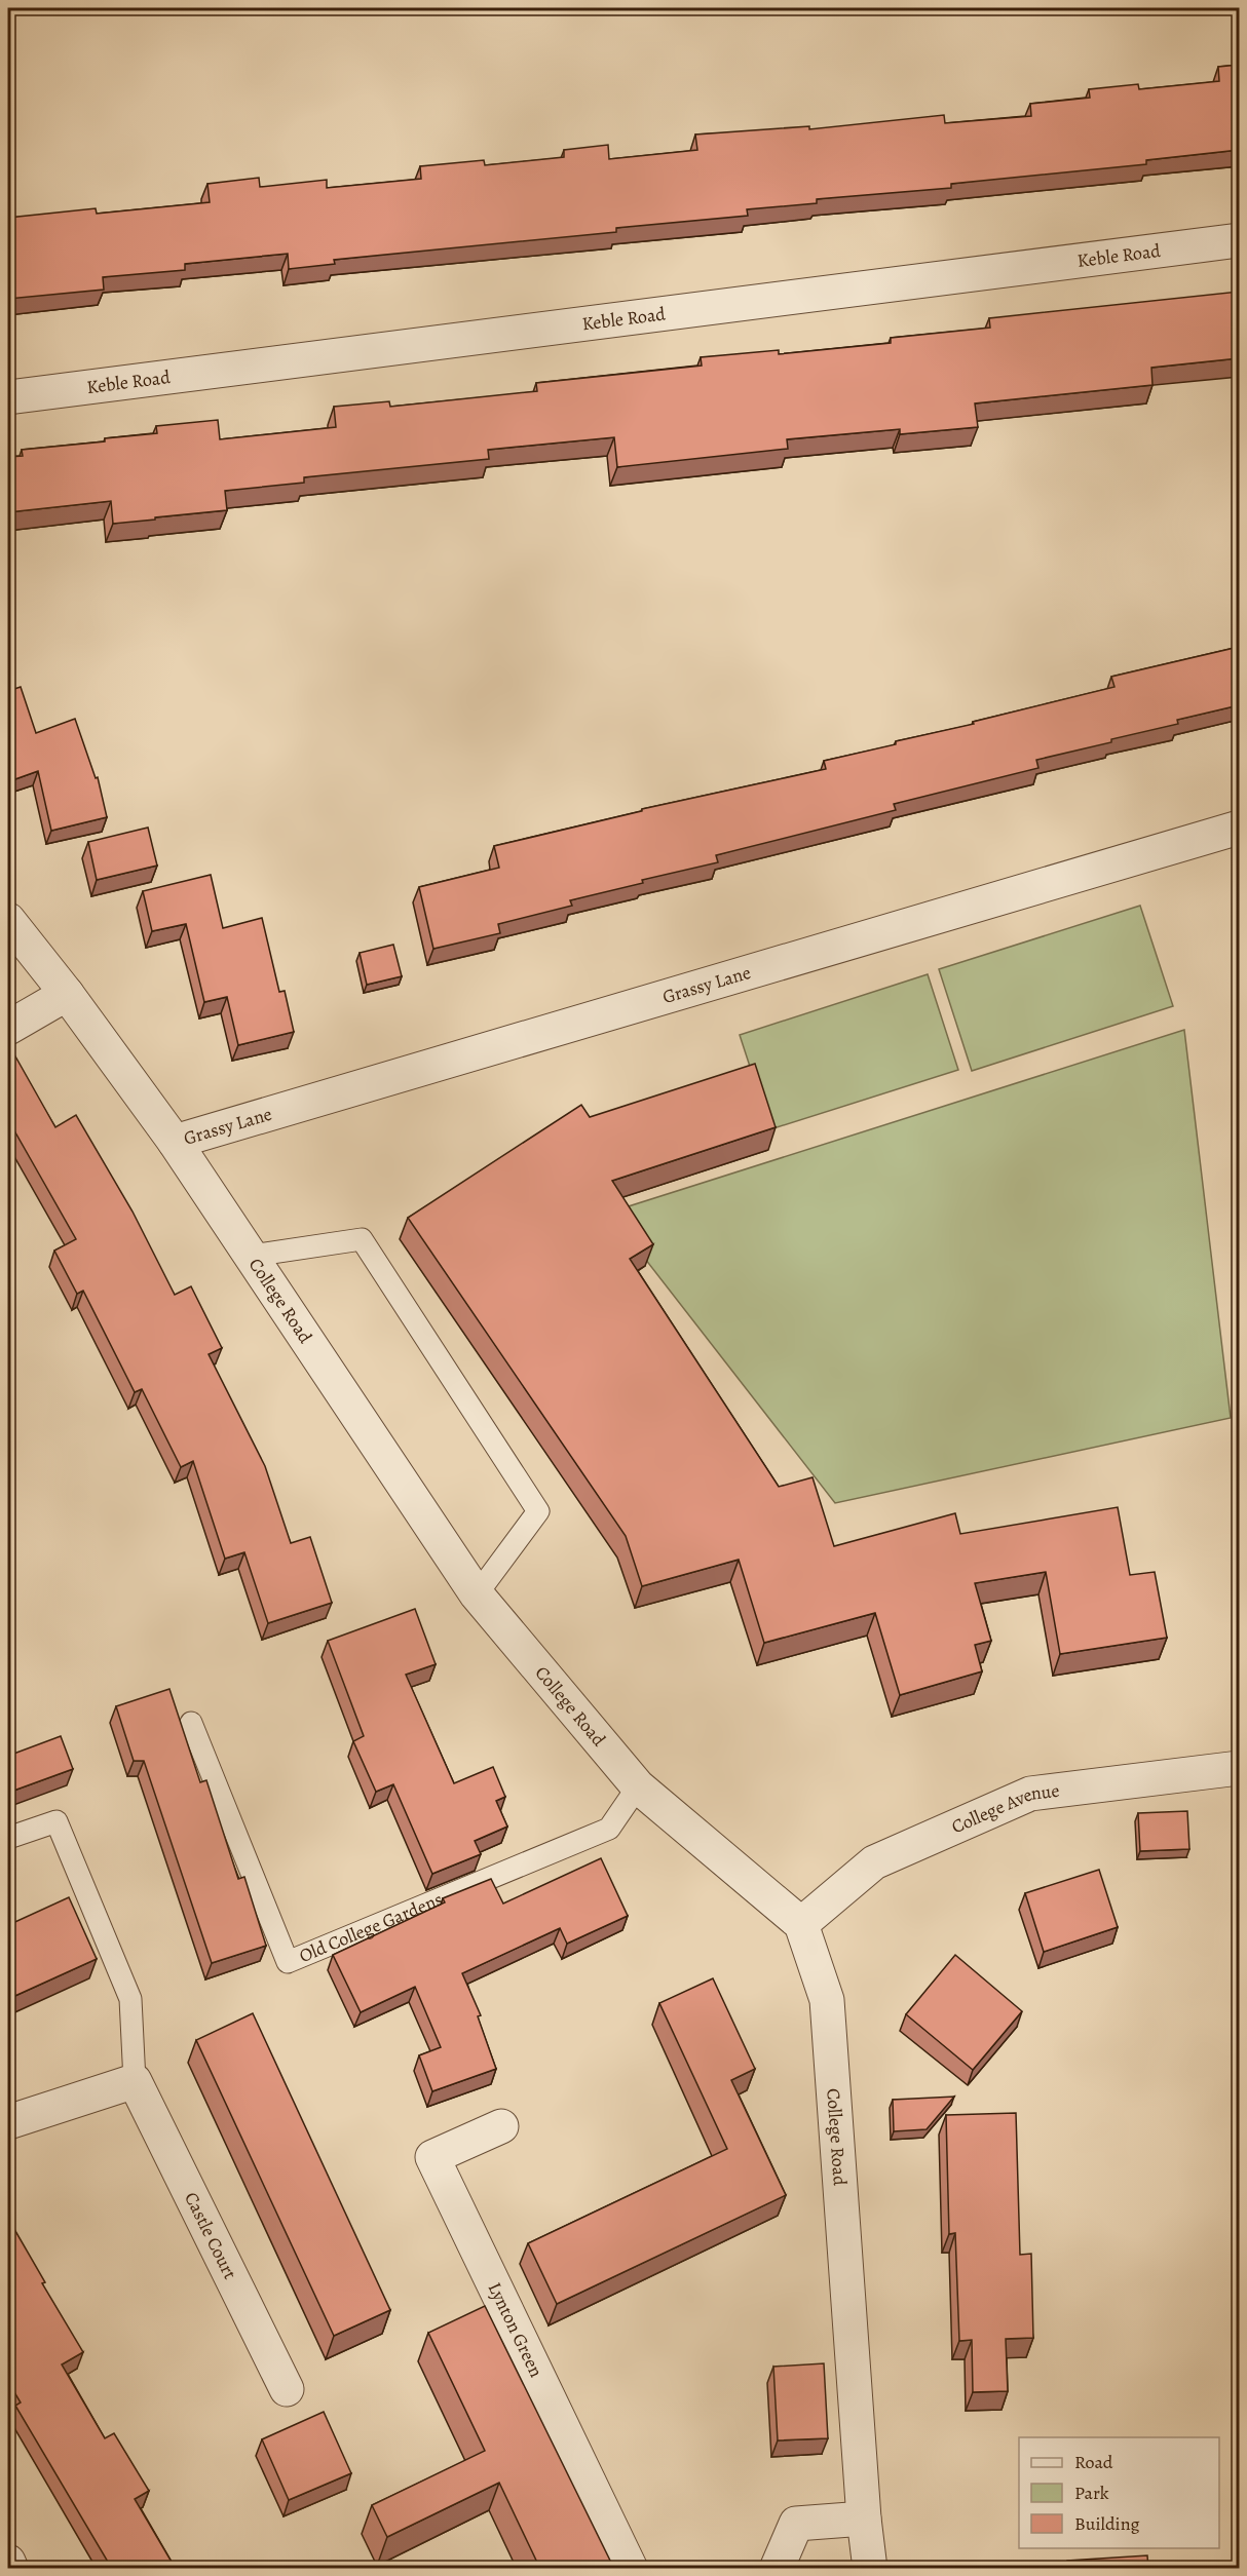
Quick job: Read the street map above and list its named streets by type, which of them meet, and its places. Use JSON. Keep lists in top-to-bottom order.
{
  "streets": {
    "street": [
      "Keble Road",
      "Grassy Lane",
      "College Road",
      "College Avenue",
      "Castle Court",
      "Lynton Green"
    ],
    "lane": ["Old College Gardens"]
  },
  "crossings": [
    ["Grassy Lane", "College Road"],
    ["College Road", "College Avenue"],
    ["College Road", "Old College Gardens"]
  ],
  "legend": ["Road", "Park", "Building"]
}
